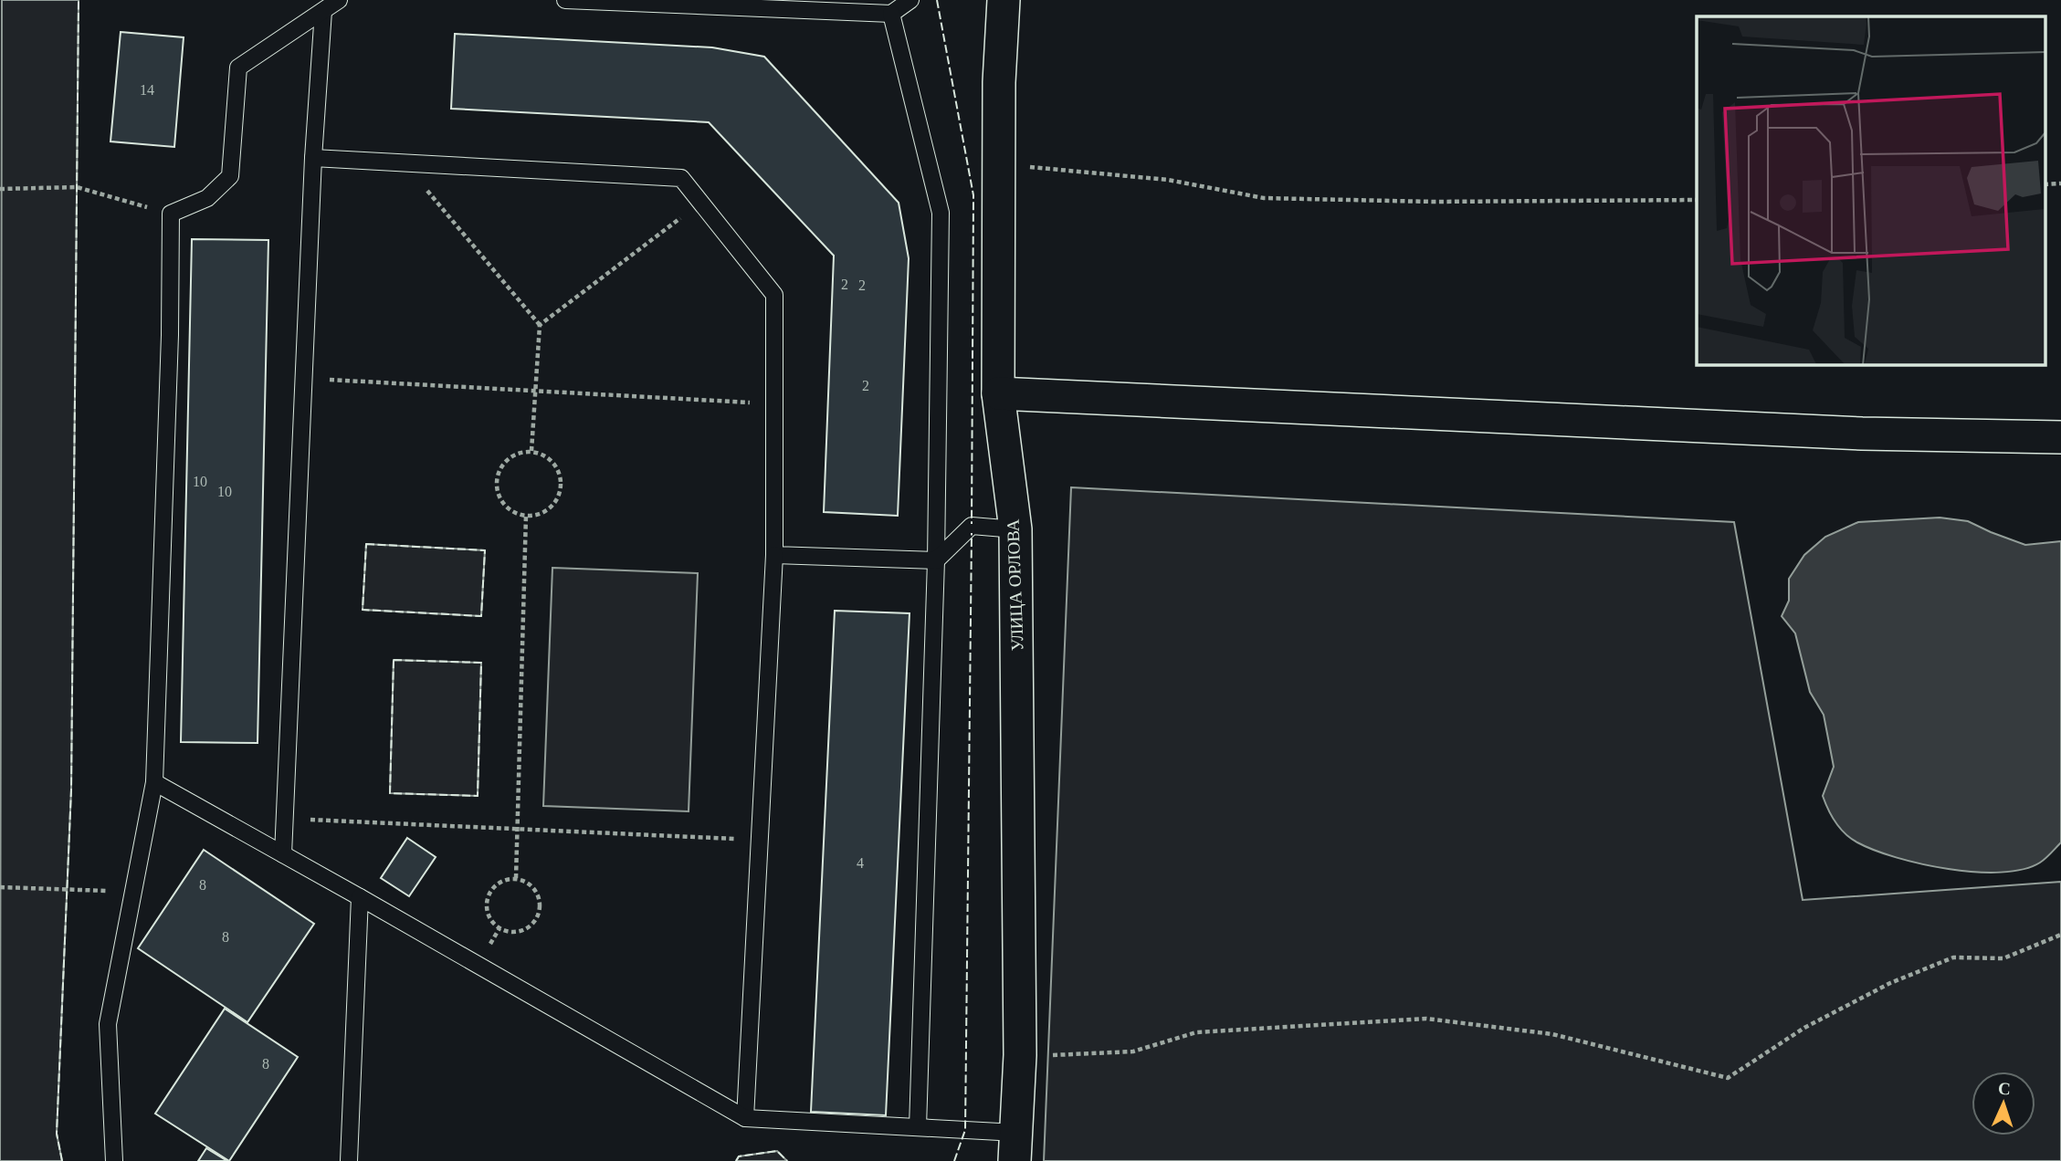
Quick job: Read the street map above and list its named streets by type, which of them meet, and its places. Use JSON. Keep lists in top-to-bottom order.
{
  "streets": {
    "street": ["УЛИЦА ОРЛОВА"]
  },
  "house_numbers": [
    "14",
    "2",
    "2",
    "2",
    "10",
    "10",
    "4",
    "8",
    "8",
    "8"
  ],
  "north": "top"
}
